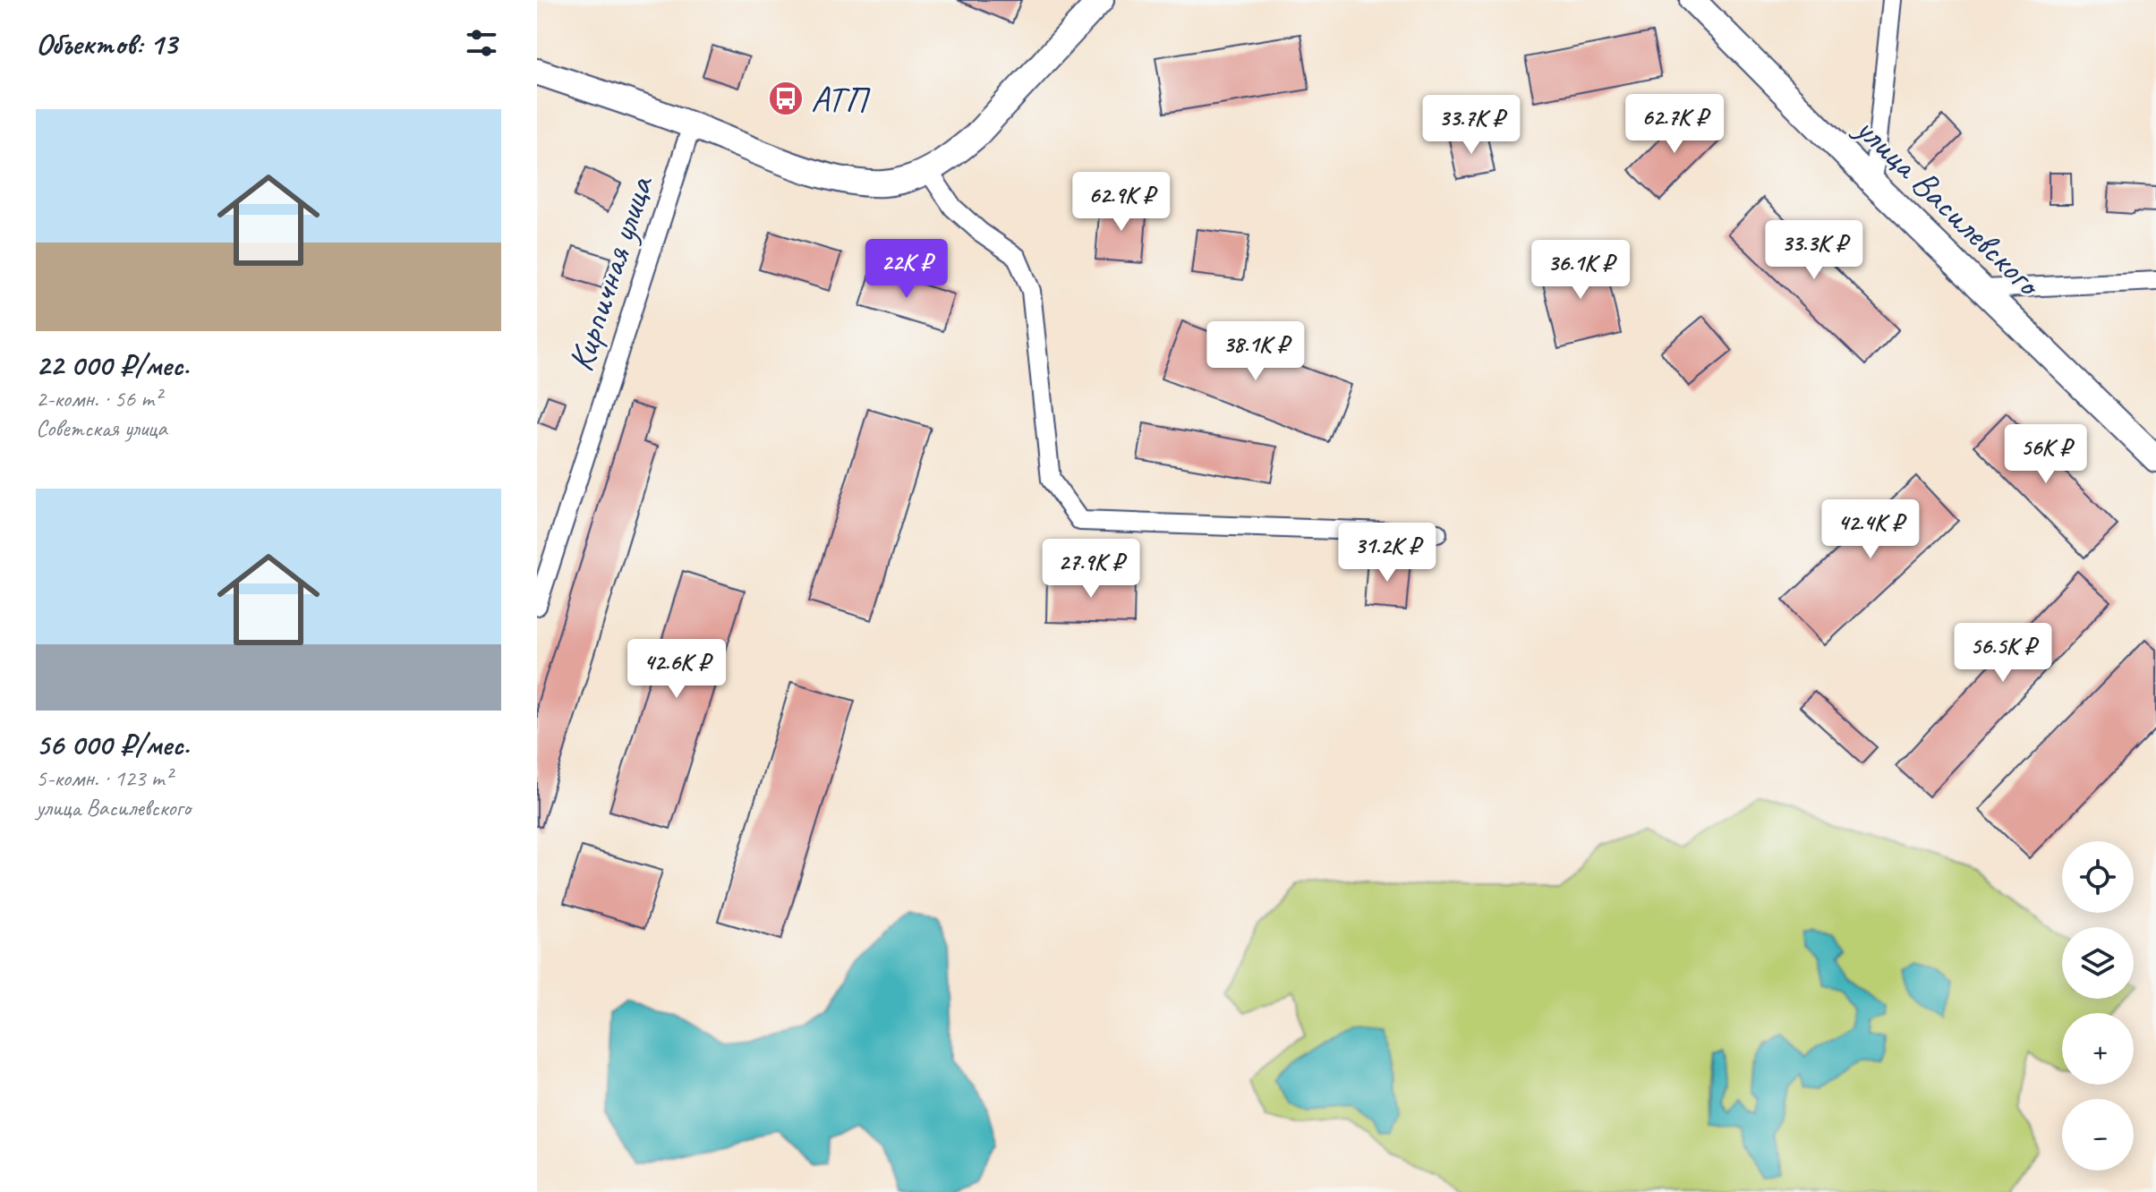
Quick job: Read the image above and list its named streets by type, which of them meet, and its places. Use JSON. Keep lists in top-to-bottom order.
{
  "streets": {
    "street": ["улица Василевского", "Кирпичная улица"]
  },
  "places": {
    "bus stop": ["АТП"]
  },
  "page": {
    "heading": "Объектов: 13",
    "list": [
      {
        "name": "22 000 ₽/мес.",
        "note": "2-комн. · 56 m² · Советская улица"
      },
      {
        "name": "56 000 ₽/мес.",
        "note": "5-комн. · 123 m² · улица Василевского"
      }
    ],
    "price": [
      "62.7K ₽",
      "33.7K ₽",
      "62.9K ₽",
      "33.3K ₽",
      "22K ₽",
      "36.1K ₽",
      "38.1K ₽",
      "56K ₽",
      "42.4K ₽",
      "31.2K ₽",
      "27.9K ₽",
      "56.5K ₽",
      "42.6K ₽"
    ],
    "map_buttons": ["+", "−"]
  }
}
